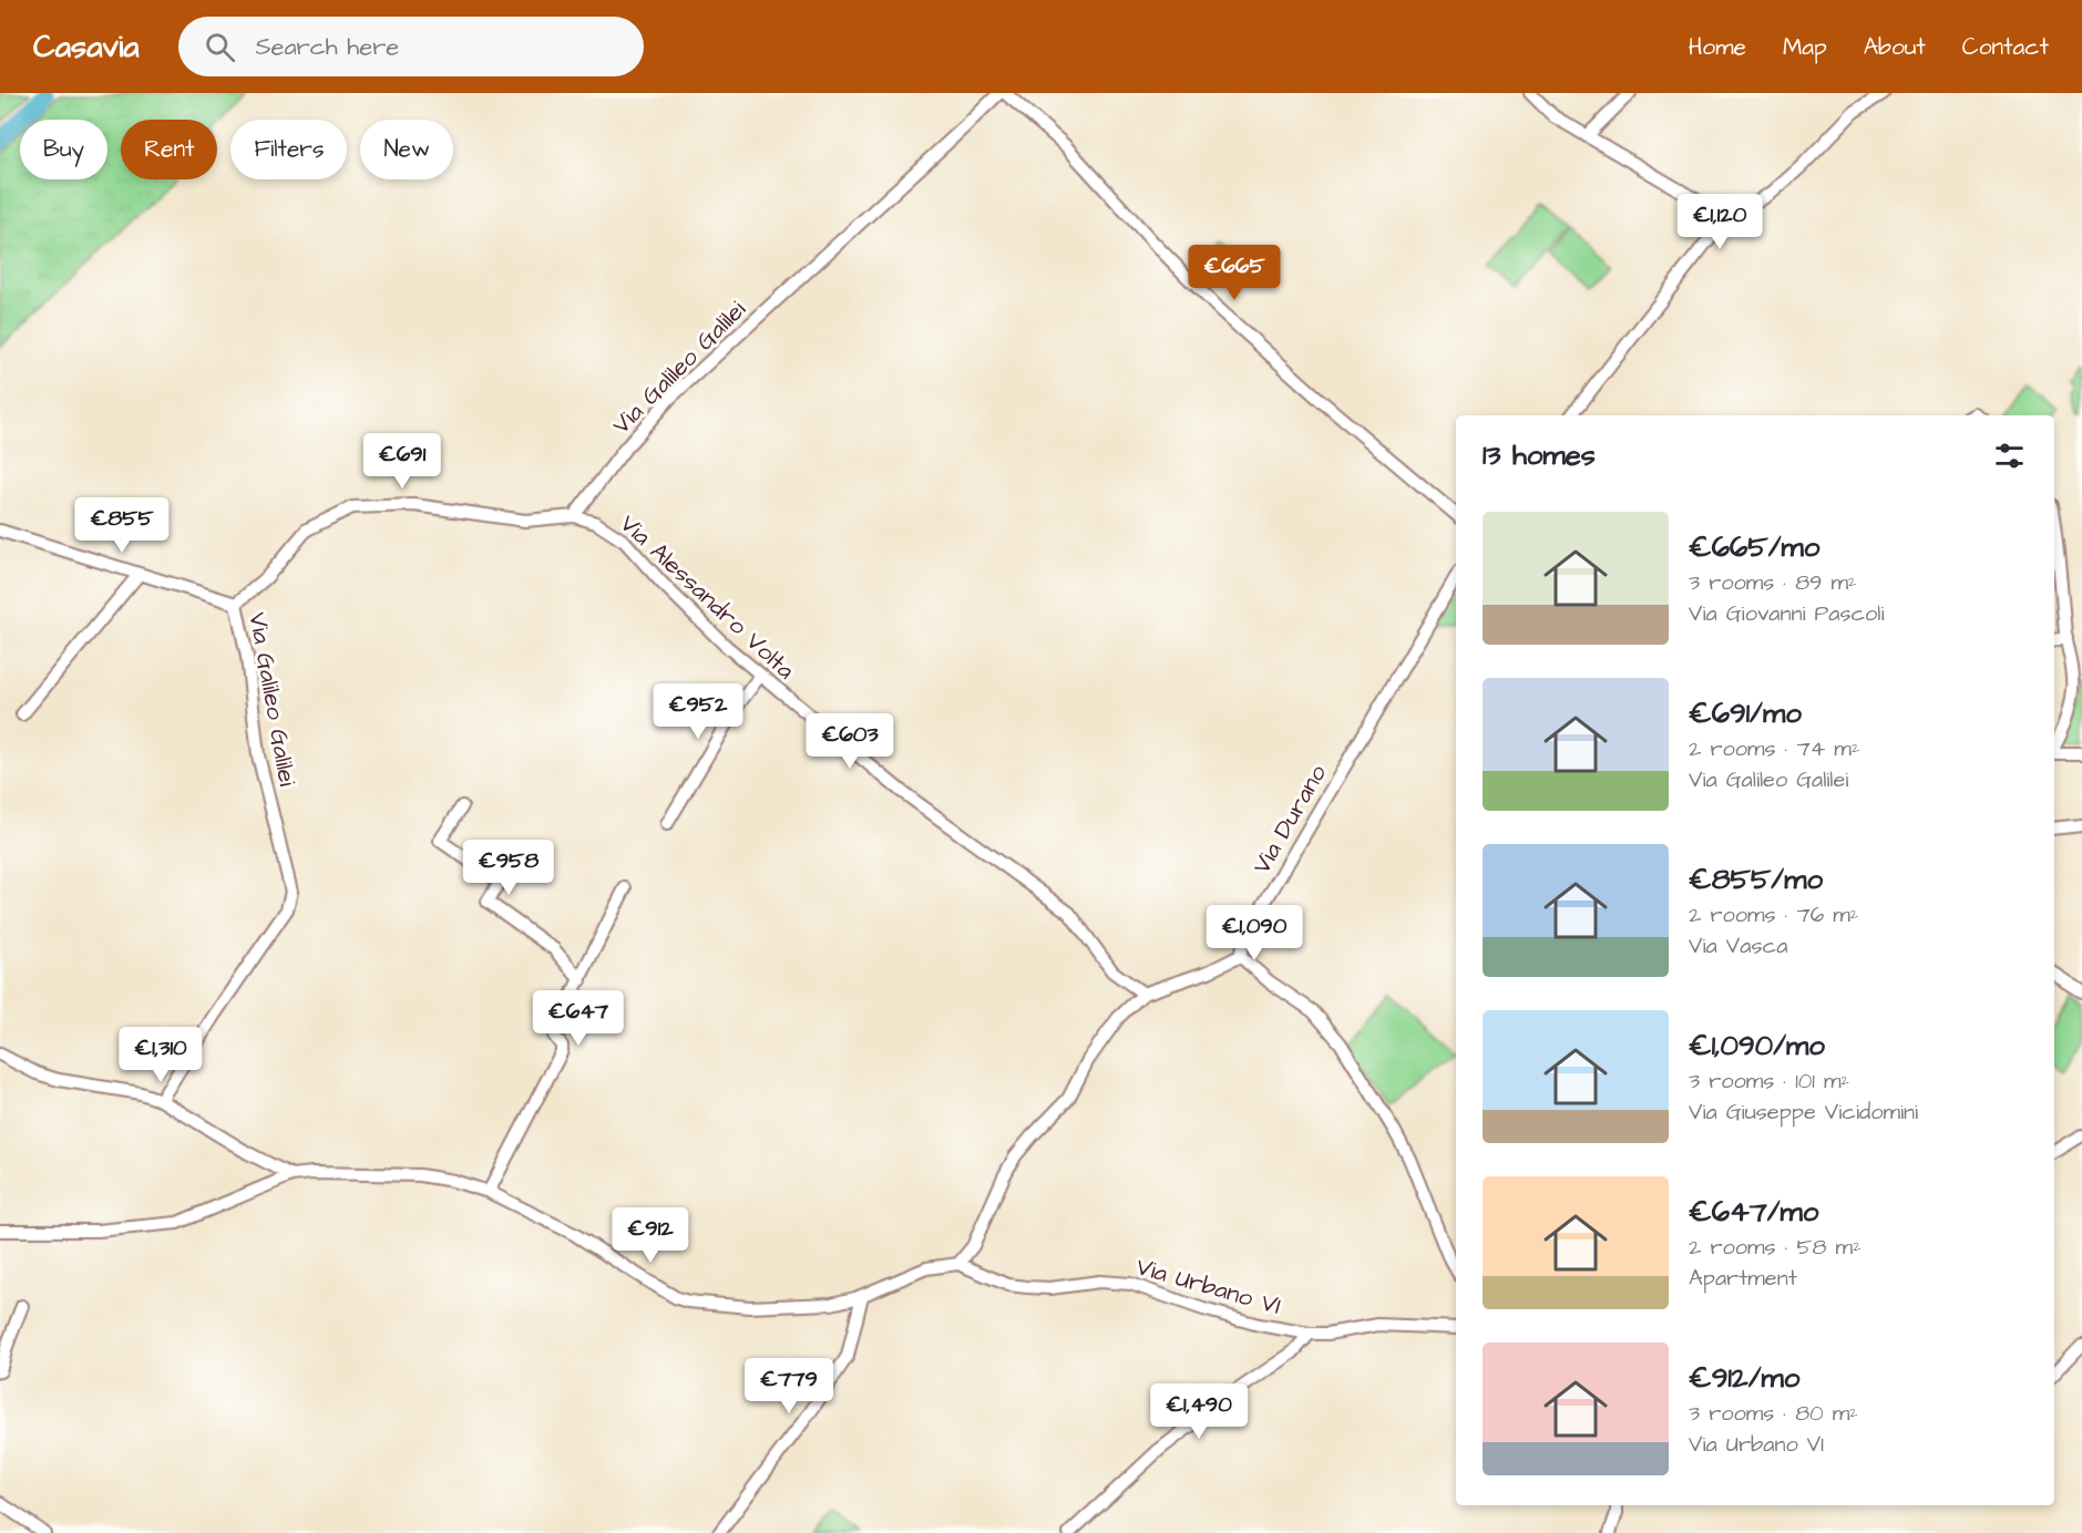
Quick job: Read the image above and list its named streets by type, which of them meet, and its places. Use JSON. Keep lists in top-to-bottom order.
{
  "streets": {
    "street": [
      "Via Galileo Galilei",
      "Via Alessandro Volta",
      "Via Durano",
      "Via Urbano VI"
    ]
  },
  "crossings": [
    ["Via Galileo Galilei", "Via Alessandro Volta"]
  ],
  "page": {
    "header": "Casavia",
    "search": "Search here",
    "nav": [
      "Home",
      "Map",
      "About",
      "Contact"
    ],
    "chip": [
      "Buy",
      "Rent",
      "Filters",
      "New"
    ],
    "price": [
      "€1,120",
      "€665",
      "€691",
      "€855",
      "€952",
      "€603",
      "€958",
      "€1,090",
      "€647",
      "€1,310",
      "€912",
      "€779",
      "€1,490"
    ],
    "heading": "13 homes",
    "list": [
      {
        "name": "€665/mo",
        "note": "3 rooms · 89 m² · Via Giovanni Pascoli"
      },
      {
        "name": "€691/mo",
        "note": "2 rooms · 74 m² · Via Galileo Galilei"
      },
      {
        "name": "€855/mo",
        "note": "2 rooms · 76 m² · Via Vasca"
      },
      {
        "name": "€1,090/mo",
        "note": "3 rooms · 101 m² · Via Giuseppe Vicidomini"
      },
      {
        "name": "€647/mo",
        "note": "2 rooms · 58 m² · Apartment"
      },
      {
        "name": "€912/mo",
        "note": "3 rooms · 80 m² · Via Urbano VI"
      }
    ]
  }
}
